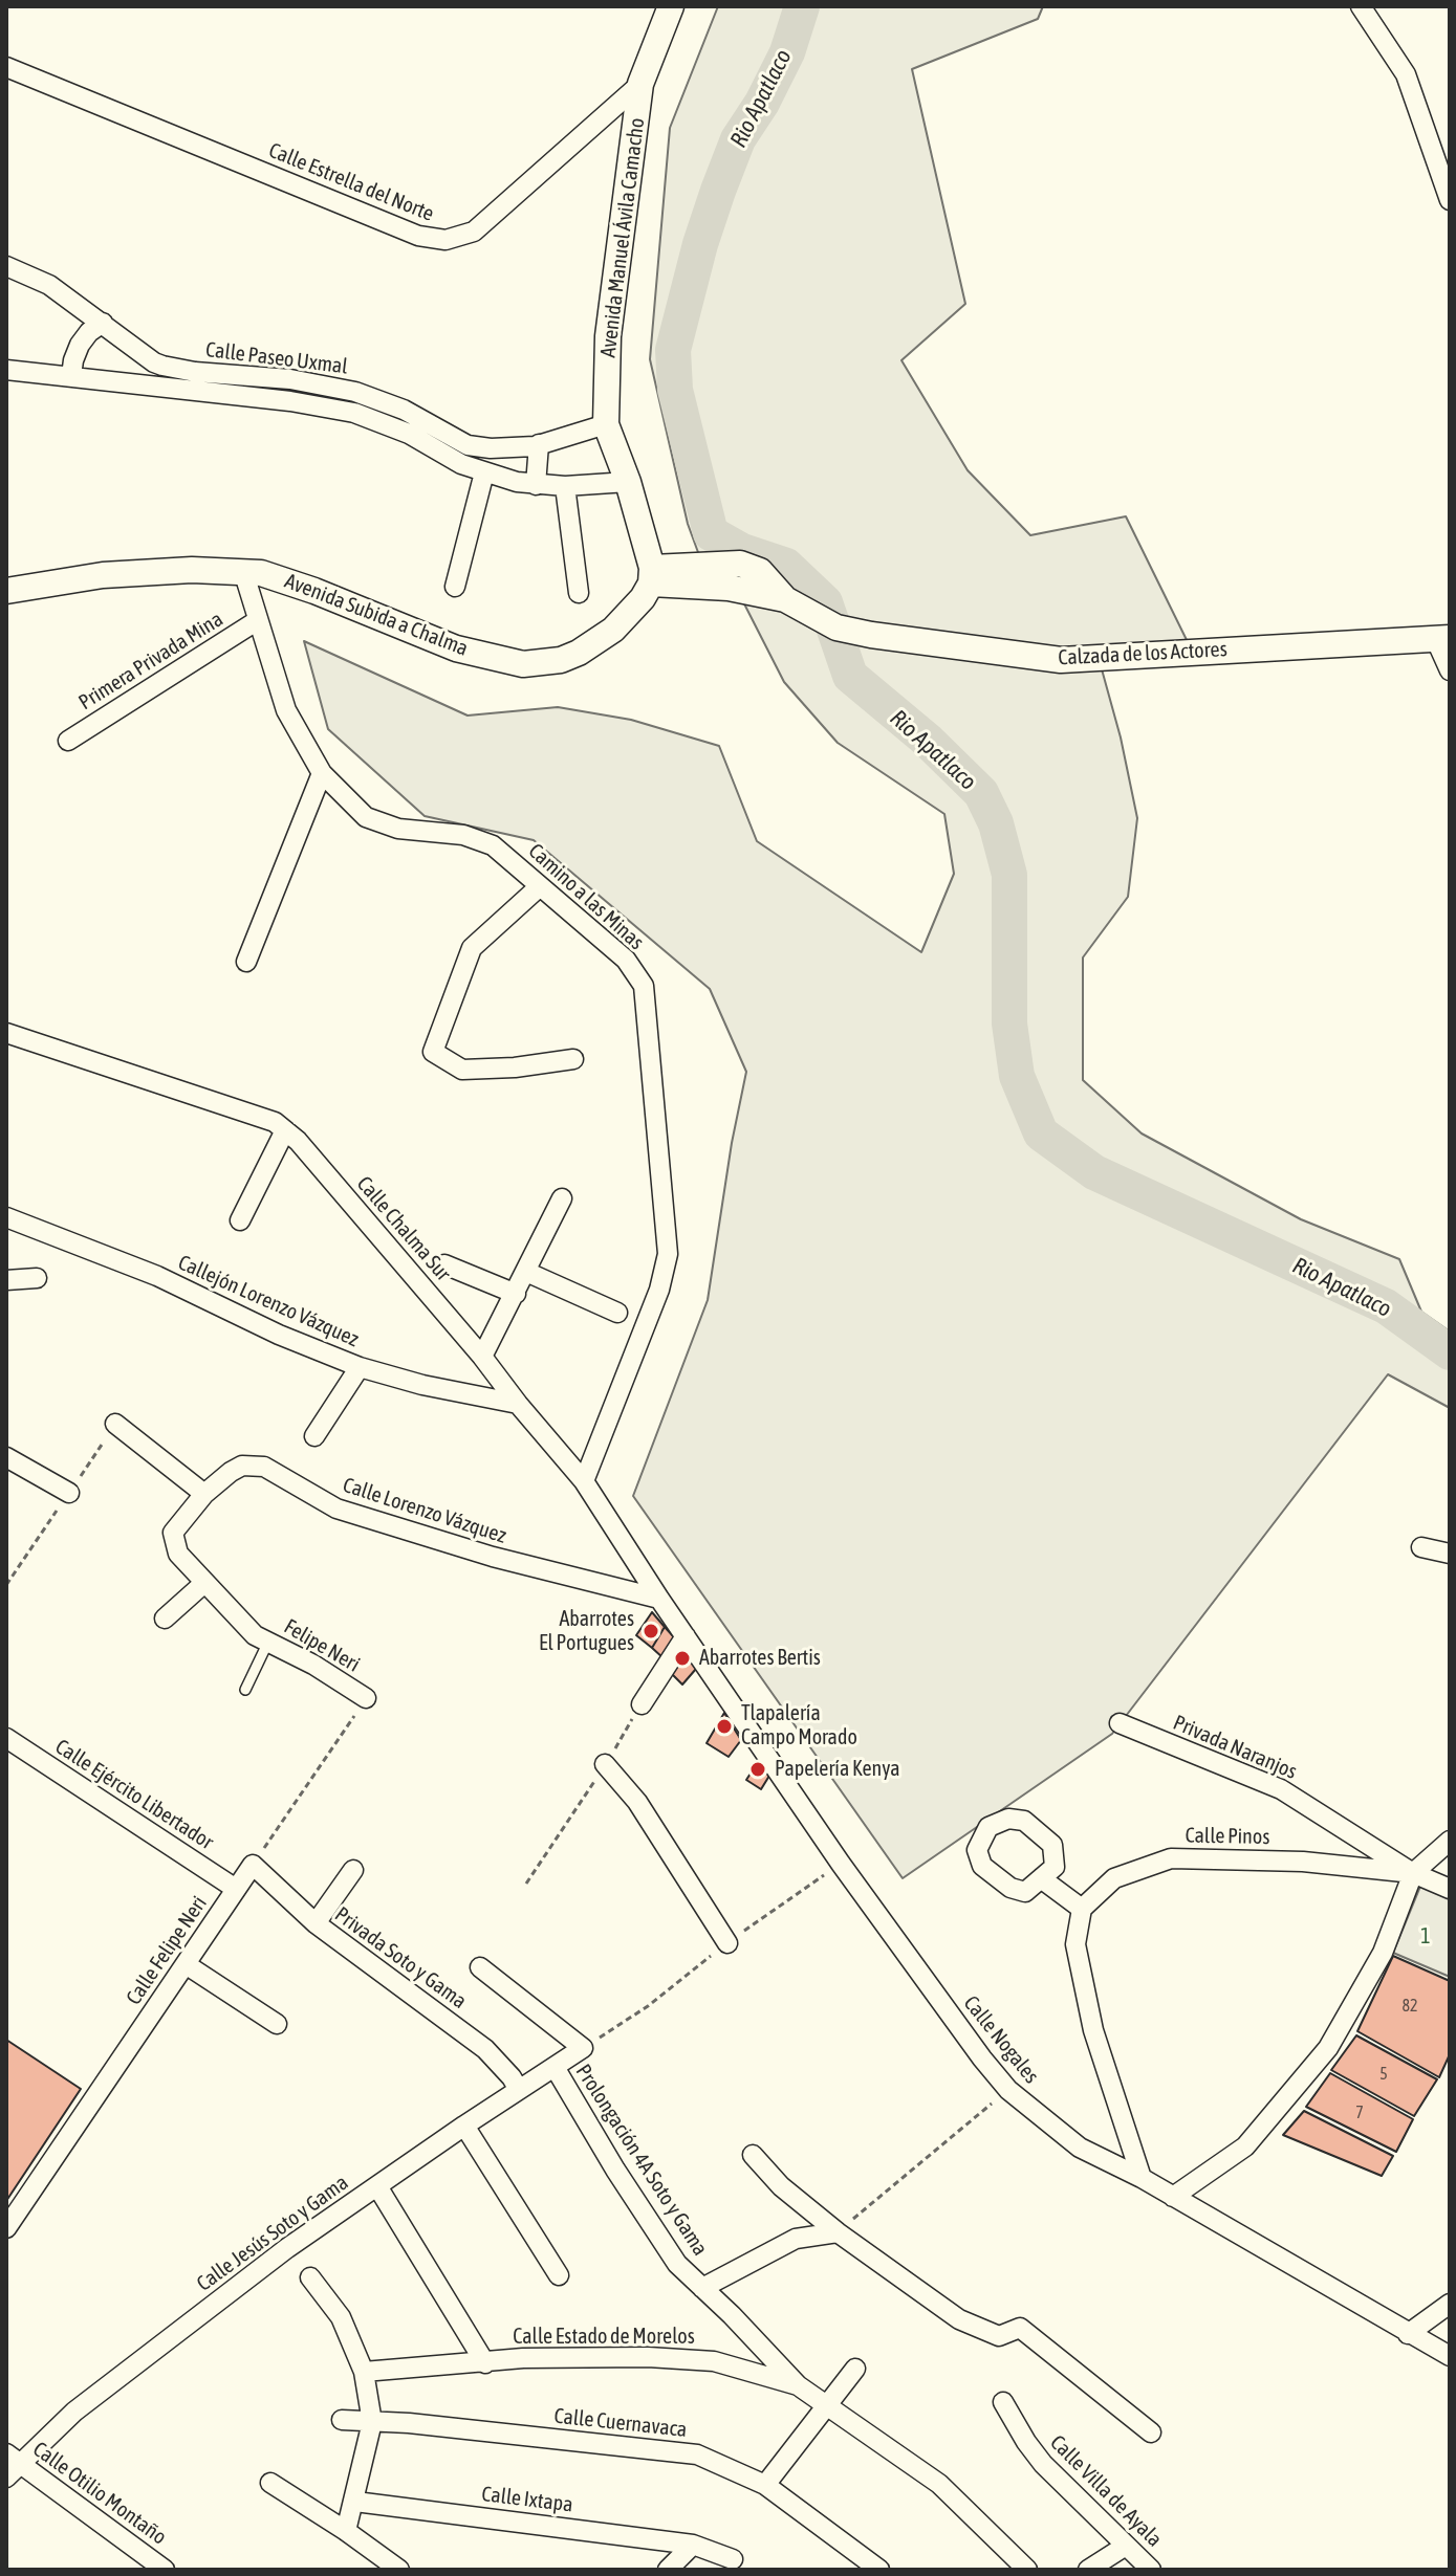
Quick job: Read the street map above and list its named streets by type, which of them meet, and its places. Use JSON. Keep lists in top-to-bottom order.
{
  "streets": {
    "main road": ["Avenida Manuel Ávila Camacho", "Avenida Subida a Chalma", "Calzada de los Actores"],
    "street": [
      "Calle Estrella del Norte",
      "Calle Paseo Uxmal",
      "Primera Privada Mina",
      "Camino a las Minas",
      "Calle Chalma Sur",
      "Callejón Lorenzo Vázquez",
      "Calle Lorenzo Vázquez",
      "Felipe Neri",
      "Privada Naranjos",
      "Calle Ejército Libertador",
      "Calle Pinos",
      "Calle Felipe Neri",
      "Privada Soto y Gama",
      "Calle Nogales",
      "Prolongación 4A Soto y Gama",
      "Calle Jesús Soto y Gama",
      "Calle Estado de Morelos",
      "Calle Cuernavaca",
      "Calle Villa de Ayala",
      "Calle Otilio Montaño",
      "Calle Ixtapa"
    ]
  },
  "crossings": [
    ["Calle Estrella del Norte", "Avenida Manuel Ávila Camacho"],
    ["Avenida Manuel Ávila Camacho", "Calle Paseo Uxmal"],
    ["Avenida Manuel Ávila Camacho", "Avenida Subida a Chalma"],
    ["Avenida Manuel Ávila Camacho", "Calzada de los Actores"],
    ["Avenida Subida a Chalma", "Calzada de los Actores"],
    ["Avenida Subida a Chalma", "Camino a las Minas"],
    ["Primera Privada Mina", "Camino a las Minas"],
    ["Camino a las Minas", "Calle Chalma Sur"],
    ["Calle Chalma Sur", "Callejón Lorenzo Vázquez"],
    ["Calle Chalma Sur", "Calle Lorenzo Vázquez"],
    ["Calle Chalma Sur", "Calle Nogales"],
    ["Calle Lorenzo Vázquez", "Felipe Neri"],
    ["Calle Lorenzo Vázquez", "Calle Nogales"],
    ["Privada Naranjos", "Calle Pinos"],
    ["Calle Ejército Libertador", "Calle Felipe Neri"],
    ["Calle Felipe Neri", "Privada Soto y Gama"],
    ["Privada Soto y Gama", "Calle Jesús Soto y Gama"],
    ["Prolongación 4A Soto y Gama", "Calle Jesús Soto y Gama"],
    ["Prolongación 4A Soto y Gama", "Calle Estado de Morelos"],
    ["Calle Jesús Soto y Gama", "Calle Otilio Montaño"]
  ],
  "water": ["Rio Apatlaco"],
  "parks": ["1"],
  "places": [
    "Abarrotes El Portugues",
    "Abarrotes Bertis",
    "Tlapalería Campo Morado",
    "Papelería Kenya"
  ],
  "house_numbers": ["82", "5", "7"]
}
